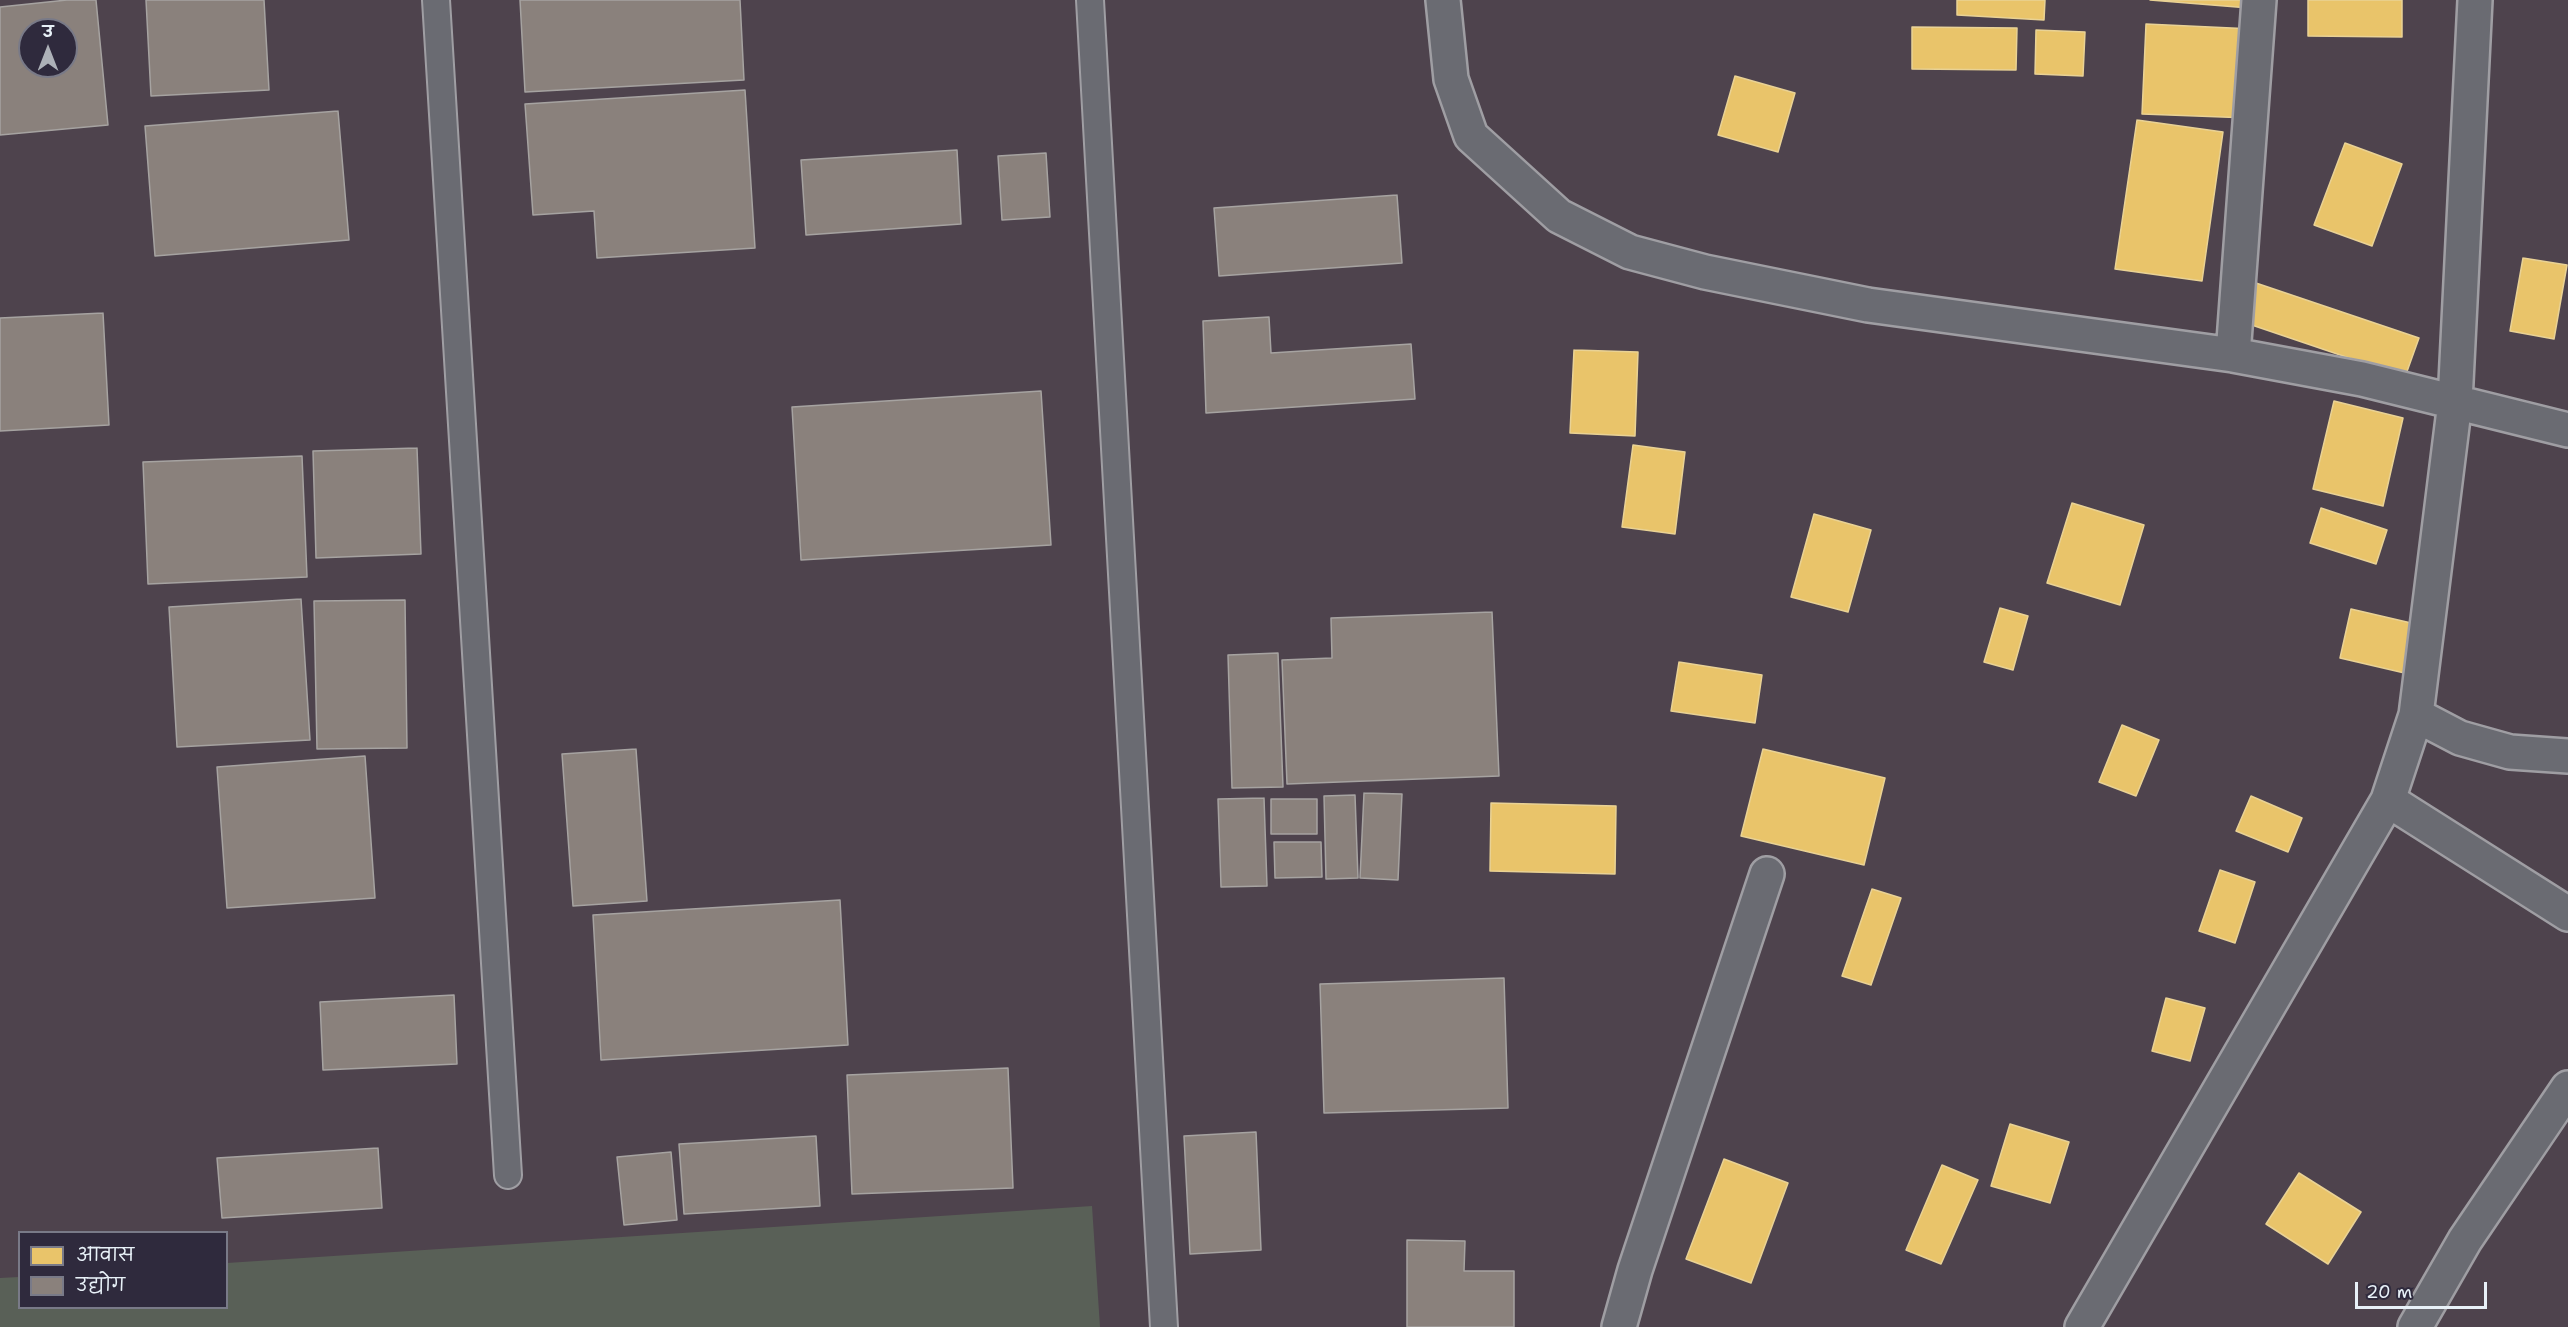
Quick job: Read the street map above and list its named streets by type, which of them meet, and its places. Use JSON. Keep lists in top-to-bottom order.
{
  "legend": ["आवास", "उद्योग"],
  "scale_bar": "20 m",
  "north": "top"
}
